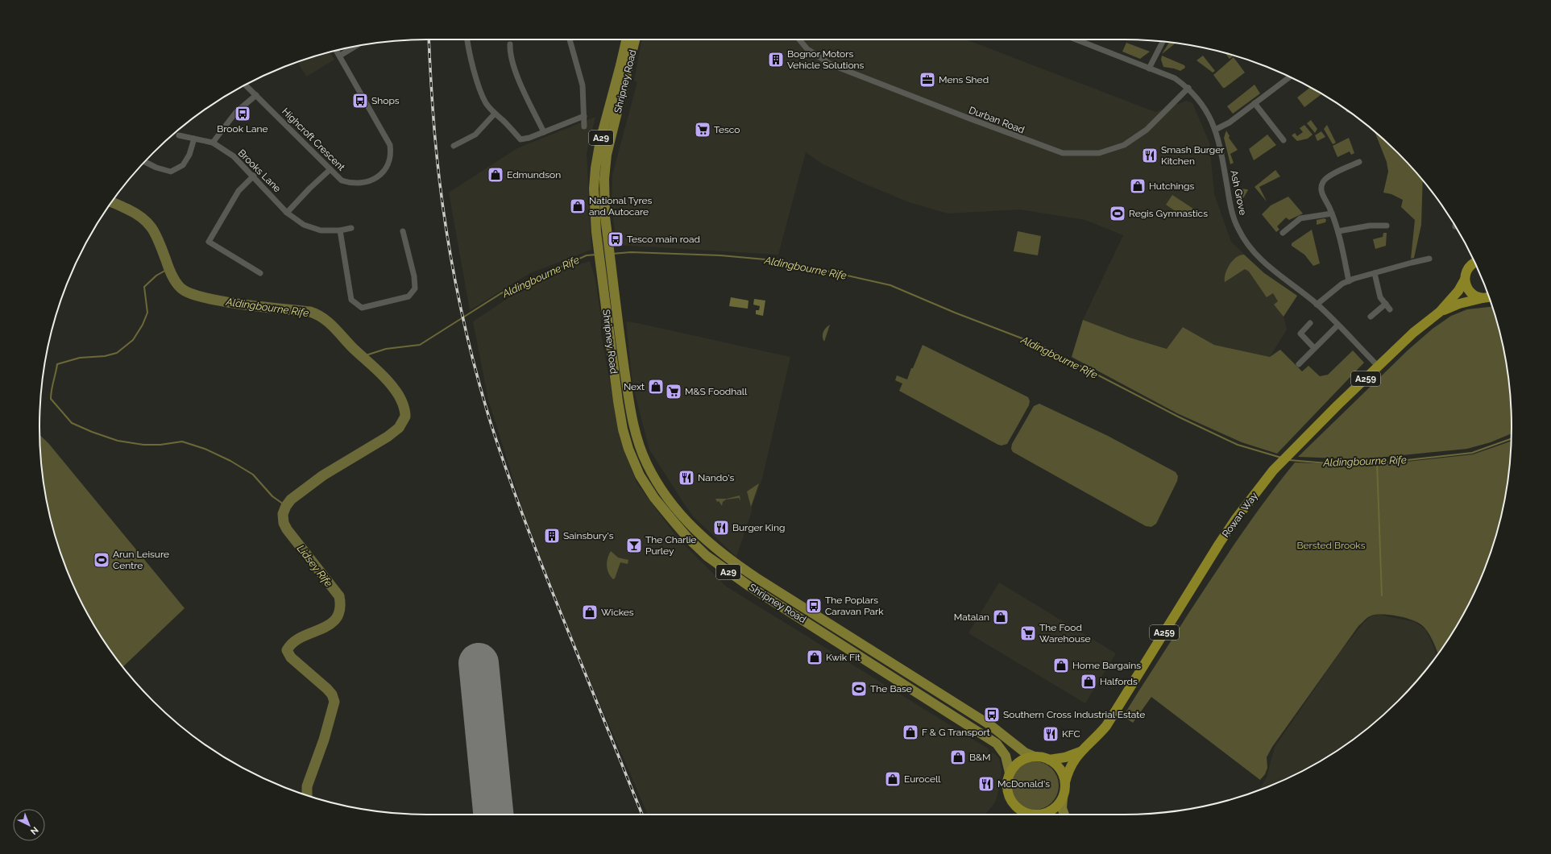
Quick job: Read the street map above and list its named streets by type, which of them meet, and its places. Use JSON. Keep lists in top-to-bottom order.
{
  "streets": {
    "highway": ["A259", "Rowan Way"],
    "main road": ["Shripney Road", "A29"],
    "street": [
      "Durban Road",
      "Highcroft Crescent",
      "Brooks Lane",
      "Ash Grove"
    ]
  },
  "crossings": [
    ["Durban Road", "Ash Grove"],
    ["Ash Grove", "Rowan Way"]
  ],
  "water": ["Aldingbourne Rife", "Lidsey Rife"],
  "parks": ["Bersted Brooks"],
  "places": {
    "building": ["Bognor Motors Vehicle Solutions", "Sainsbury's"],
    "office": ["Mens Shed"],
    "bus stop": [
      "Shops",
      "Brook Lane",
      "Tesco main road",
      "The Poplars Caravan Park",
      "Southern Cross Industrial Estate"
    ],
    "supermarket": ["Tesco", "M&S Foodhall", "The Food Warehouse"],
    "restaurant": [
      "Smash Burger Kitchen",
      "Nando's",
      "Burger King",
      "KFC",
      "McDonald's"
    ],
    "shop": [
      "Edmundson",
      "Hutchings",
      "National Tyres and Autocare",
      "Next",
      "Wickes",
      "Matalan",
      "Kwik Fit",
      "Home Bargains",
      "Halfords",
      "F & G Transport",
      "B&M",
      "Eurocell"
    ],
    "sports": ["Regis Gymnastics", "Arun Leisure Centre", "The Base"],
    "bar": ["The Charlie Purley"]
  },
  "north": "bottom right"
}
